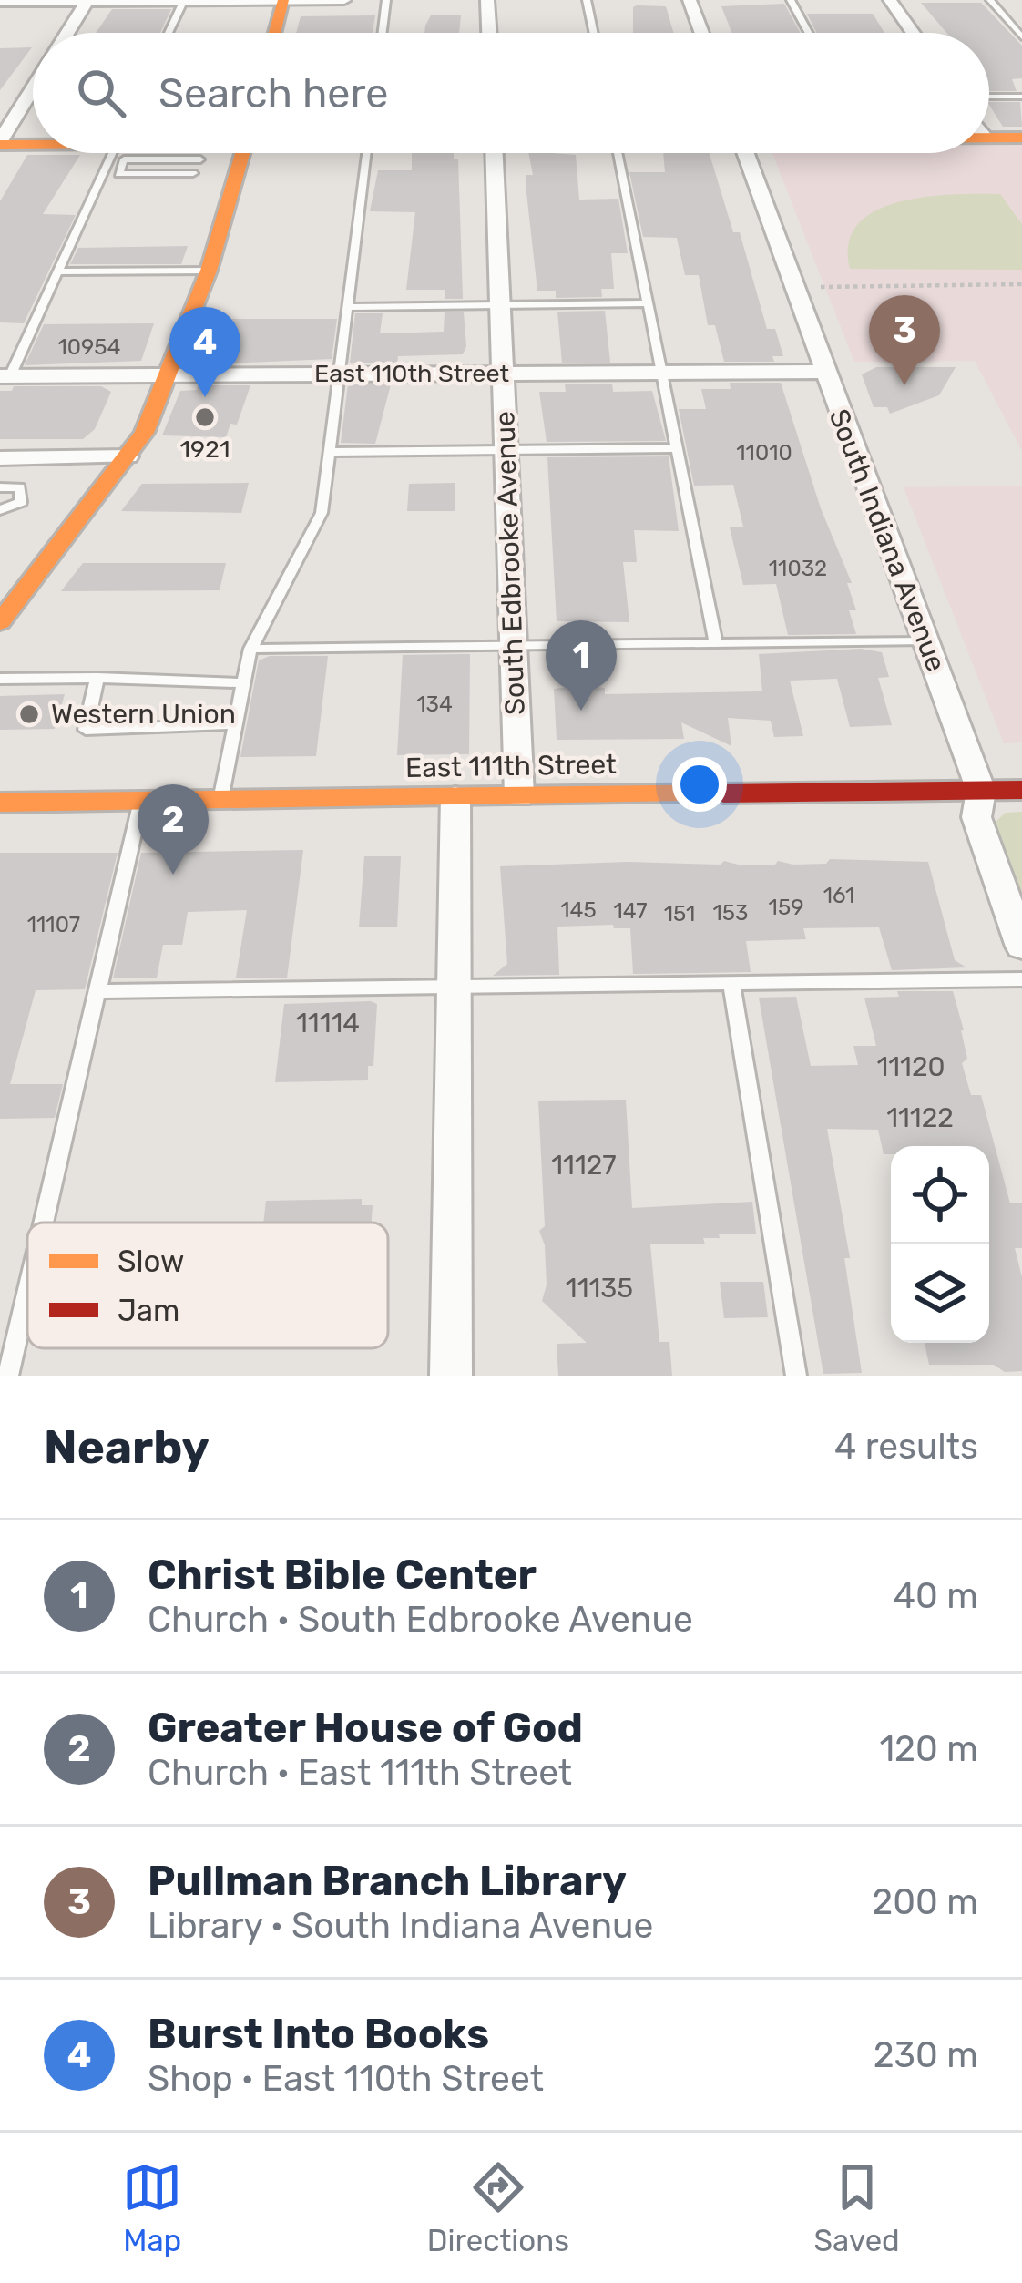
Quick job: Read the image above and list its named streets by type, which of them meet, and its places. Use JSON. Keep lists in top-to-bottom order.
{
  "streets": {
    "main road": ["East 111th Street"],
    "street": ["East 110th Street", "South Indiana Avenue", "South Edbrooke Avenue"]
  },
  "crossings": [
    ["East 110th Street", "South Indiana Avenue"],
    ["East 110th Street", "South Edbrooke Avenue"],
    ["South Indiana Avenue", "East 111th Street"],
    ["South Edbrooke Avenue", "East 111th Street"]
  ],
  "places": ["1921", "Western Union"],
  "house_numbers": [
    "10954",
    "11010",
    "11032",
    "134",
    "161",
    "159",
    "145",
    "147",
    "153",
    "151",
    "11107",
    "11114",
    "11120",
    "11122",
    "11127",
    "11135"
  ],
  "legend": ["Slow", "Jam"],
  "page": {
    "search": "Search here",
    "pins": [
      "3",
      "4",
      "1",
      "2"
    ],
    "heading": ["Nearby", "4 results"],
    "list": [
      {
        "mark": "1",
        "name": "Christ Bible Center",
        "note": "Church · South Edbrooke Avenue",
        "value": "40 m"
      },
      {
        "mark": "2",
        "name": "Greater House of God",
        "note": "Church · East 111th Street",
        "value": "120 m"
      },
      {
        "mark": "3",
        "name": "Pullman Branch Library",
        "note": "Library · South Indiana Avenue",
        "value": "200 m"
      },
      {
        "mark": "4",
        "name": "Burst Into Books",
        "note": "Shop · East 110th Street",
        "value": "230 m"
      }
    ],
    "nav": ["Map", "Directions", "Saved"]
  }
}
